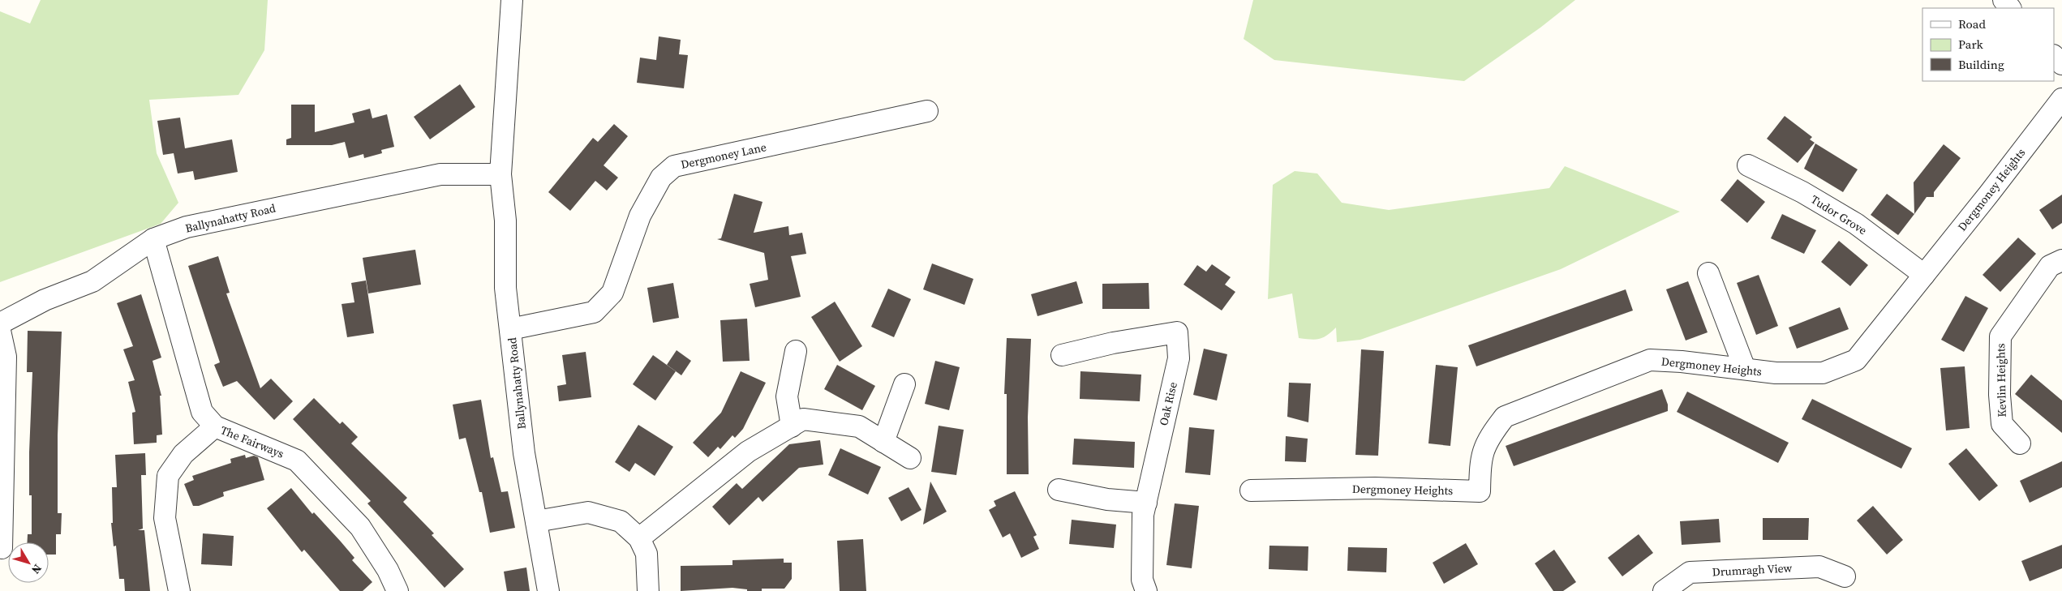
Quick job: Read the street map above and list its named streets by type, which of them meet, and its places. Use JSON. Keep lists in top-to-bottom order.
{
  "streets": {
    "street": [
      "Dergmoney Lane",
      "Dergmoney Heights",
      "Tudor Grove",
      "Ballynahatty Road",
      "Kevlin Heights",
      "Oak Rise",
      "The Fairways",
      "Drumragh View"
    ]
  },
  "crossings": [
    ["Dergmoney Lane", "Ballynahatty Road"],
    ["Dergmoney Heights", "Tudor Grove"],
    ["Ballynahatty Road", "The Fairways"]
  ],
  "legend": ["Road", "Park", "Building"],
  "north": "bottom right"
}
